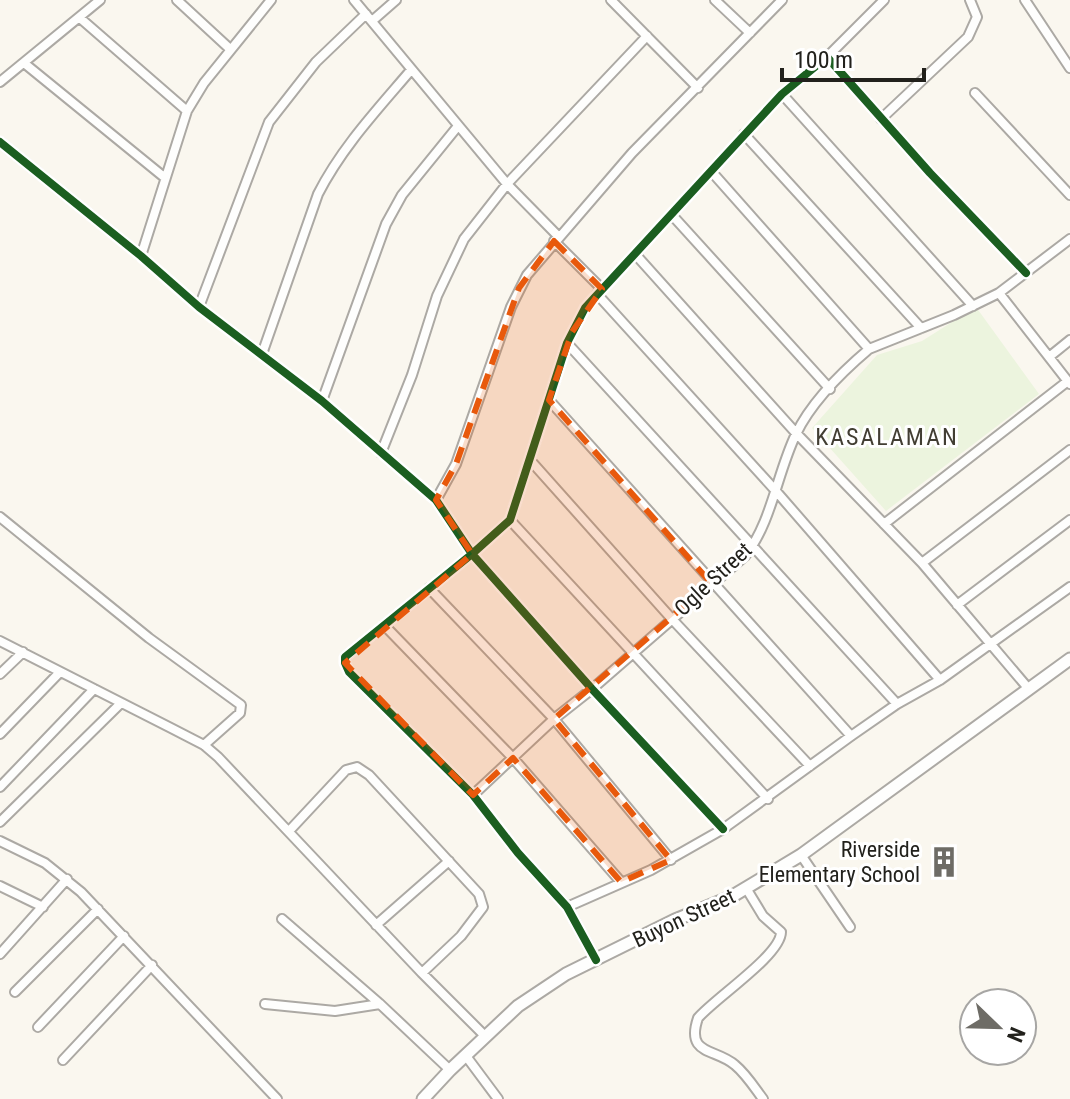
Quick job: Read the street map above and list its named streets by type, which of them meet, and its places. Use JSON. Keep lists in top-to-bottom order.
{
  "streets": {
    "main road": ["Buyon Street"],
    "street": ["Ogle Street"]
  },
  "districts": ["KASALAMAN"],
  "places": {
    "building": ["Riverside Elementary School"]
  },
  "scale_bar": "100 m",
  "north": "bottom right"
}
